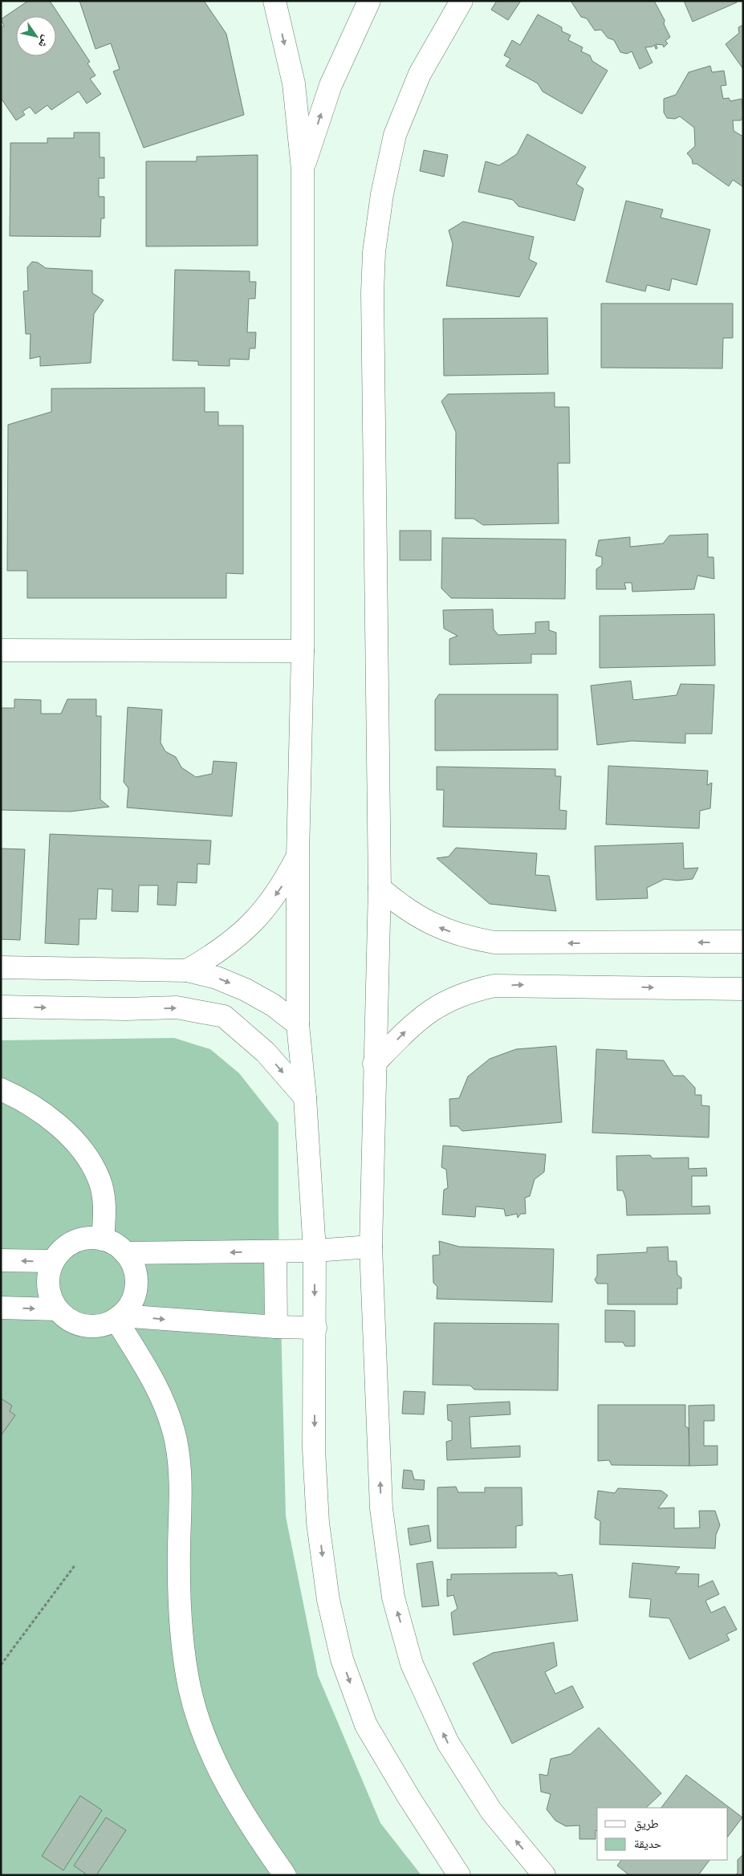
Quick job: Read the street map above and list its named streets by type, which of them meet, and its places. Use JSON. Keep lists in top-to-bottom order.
{
  "legend": ["طريق", "حديقة"],
  "north": "bottom right"
}
